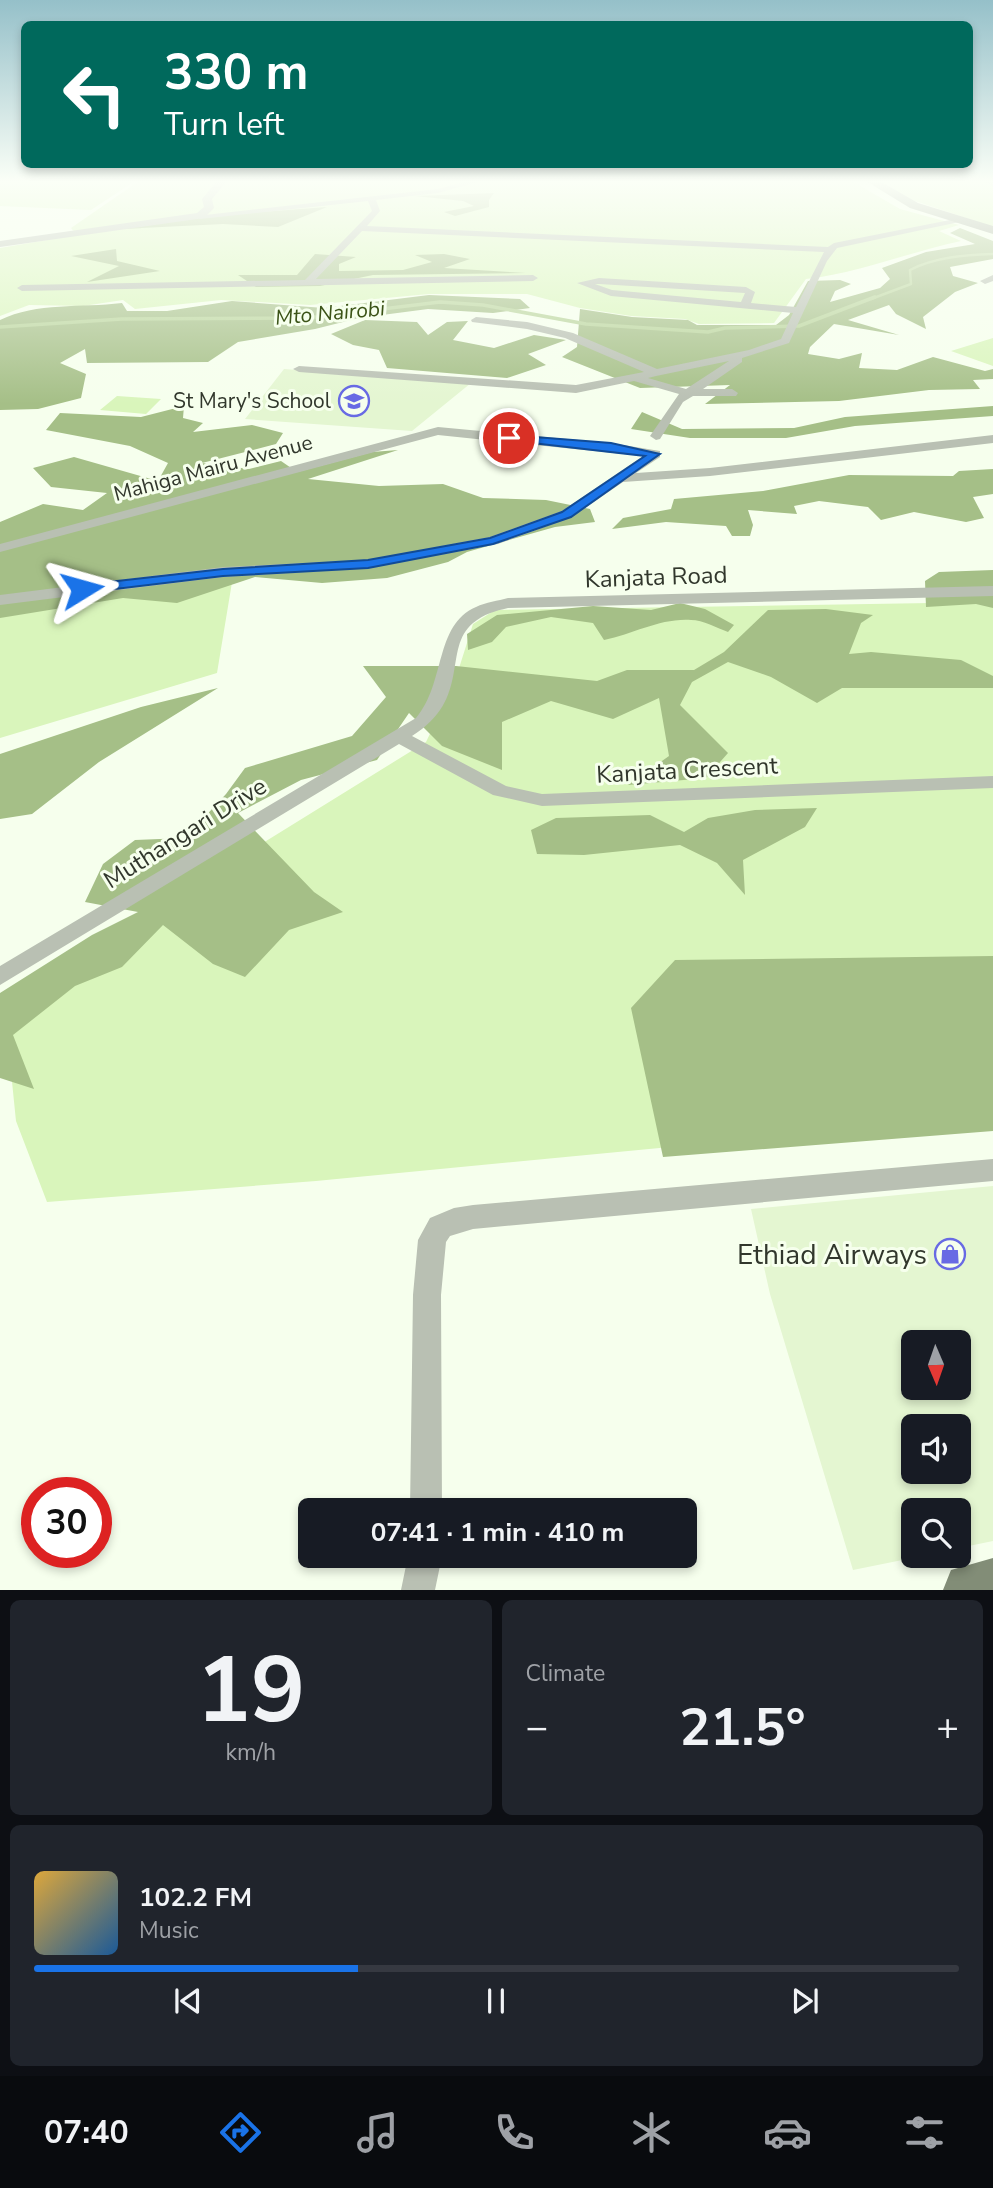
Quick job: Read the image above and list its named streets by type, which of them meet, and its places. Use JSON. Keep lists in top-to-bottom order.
{
  "streets": {
    "street": [
      "Mahiga Mairu Avenue",
      "Kanjata Road",
      "Kanjata Crescent",
      "Muthangari Drive"
    ]
  },
  "crossings": [
    ["Kanjata Road", "Kanjata Crescent"],
    ["Kanjata Road", "Muthangari Drive"],
    ["Kanjata Crescent", "Muthangari Drive"]
  ],
  "water": ["Mto Nairobi"],
  "places": {
    "school or university": ["St Mary's School"],
    "shop": ["Ethiad Airways"]
  },
  "north": "bottom",
  "page": {
    "turn": ["330 m", "Turn left"],
    "limit": "30",
    "trip": "07:41 · 1 min · 410 m",
    "tile": [
      ["19", "km/h"],
      "Climate"
    ],
    "heat": ["−", "21.5°", "+"],
    "song": ["102.2 FM", "Music"],
    "tabs": "07:40"
  }
}
